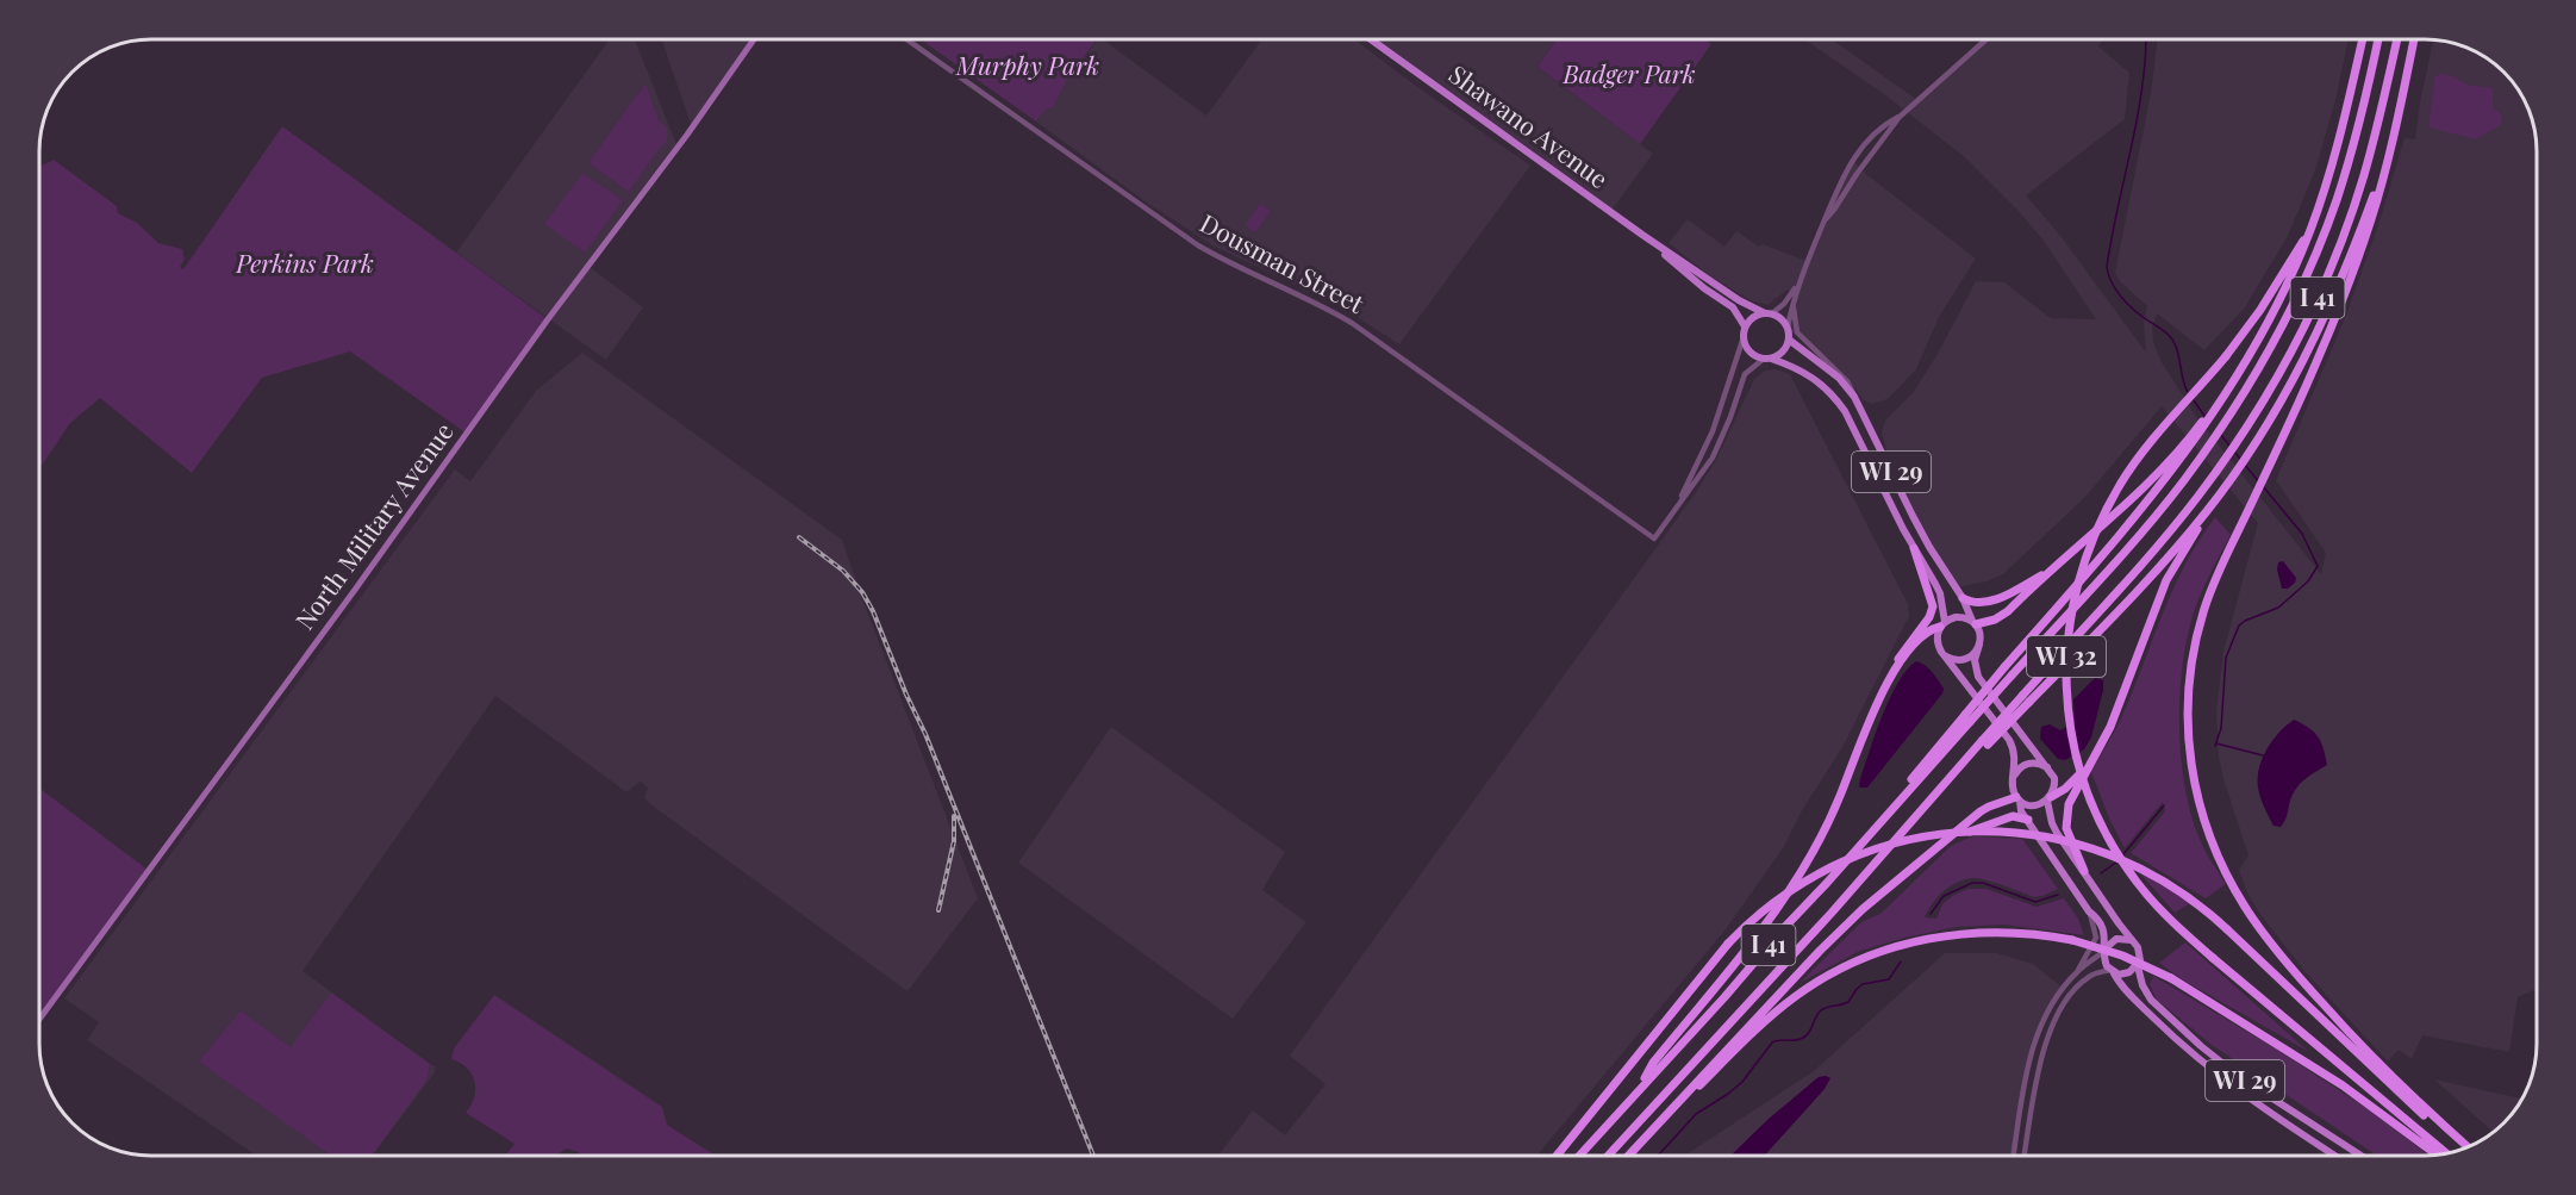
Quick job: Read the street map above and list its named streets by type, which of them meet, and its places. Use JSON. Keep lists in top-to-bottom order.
{
  "streets": {
    "highway": ["I 41", "WI 32"],
    "main road": ["Shawano Avenue", "WI 29", "North Military Avenue"],
    "street": ["Dousman Street"]
  },
  "crossings": [
    ["Shawano Avenue", "WI 29"]
  ],
  "parks": ["Murphy Park", "Badger Park", "Perkins Park"]
}
